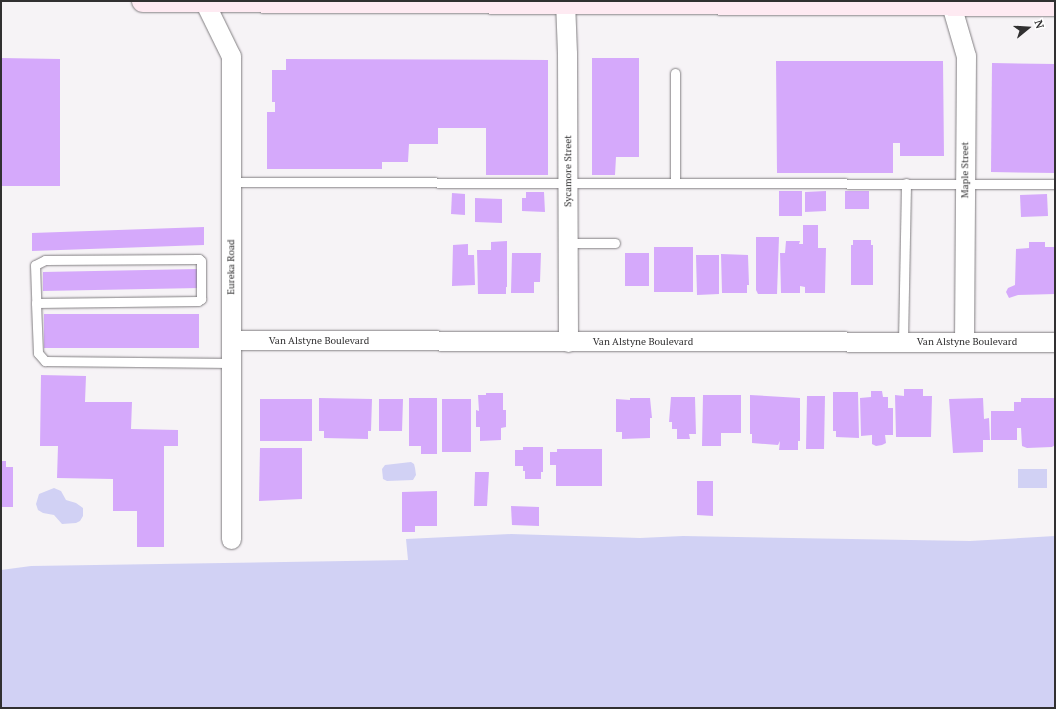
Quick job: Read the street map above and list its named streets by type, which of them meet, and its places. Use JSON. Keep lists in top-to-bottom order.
{
  "streets": {
    "street": [
      "Maple Street",
      "Sycamore Street",
      "Eureka Road",
      "Van Alstyne Boulevard"
    ]
  },
  "crossings": [
    ["Maple Street", "Van Alstyne Boulevard"],
    ["Sycamore Street", "Van Alstyne Boulevard"],
    ["Eureka Road", "Van Alstyne Boulevard"]
  ],
  "north": "right"
}
